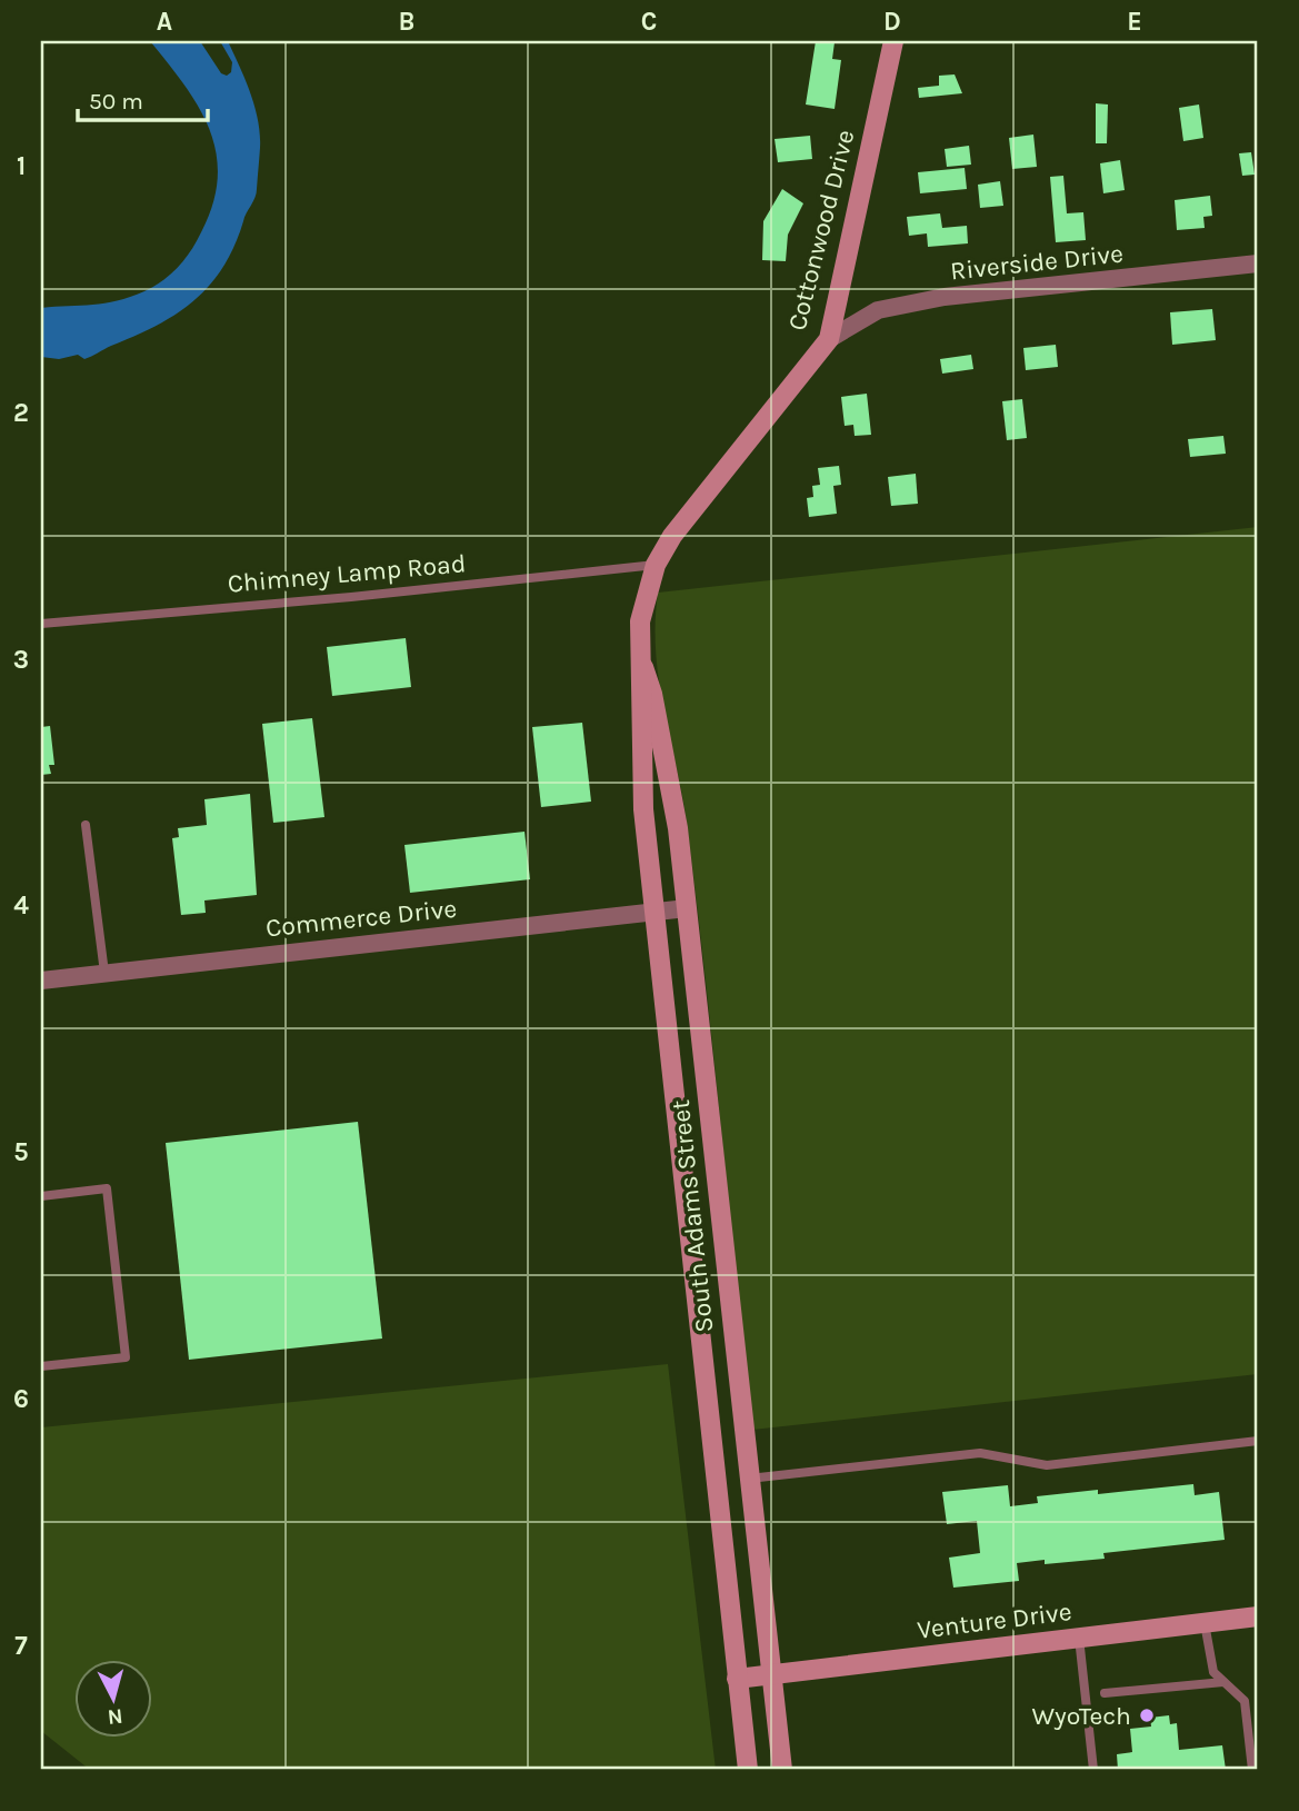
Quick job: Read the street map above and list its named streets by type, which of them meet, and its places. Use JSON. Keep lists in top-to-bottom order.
{
  "streets": {
    "street": [
      "Cottonwood Drive",
      "Riverside Drive",
      "Commerce Drive",
      "South Adams Street",
      "Venture Drive"
    ],
    "lane": ["Chimney Lamp Road"]
  },
  "crossings": [
    ["Cottonwood Drive", "Riverside Drive"],
    ["Cottonwood Drive", "Chimney Lamp Road"],
    ["Cottonwood Drive", "South Adams Street"],
    ["Chimney Lamp Road", "South Adams Street"],
    ["Commerce Drive", "South Adams Street"],
    ["South Adams Street", "Venture Drive"]
  ],
  "places": ["WyoTech"],
  "scale_bar": "50 m",
  "north": "bottom",
  "grid": {
    "columns": [
      "A",
      "B",
      "C",
      "D",
      "E"
    ],
    "rows": [
      "1",
      "2",
      "3",
      "4",
      "5",
      "6",
      "7"
    ]
  }
}
